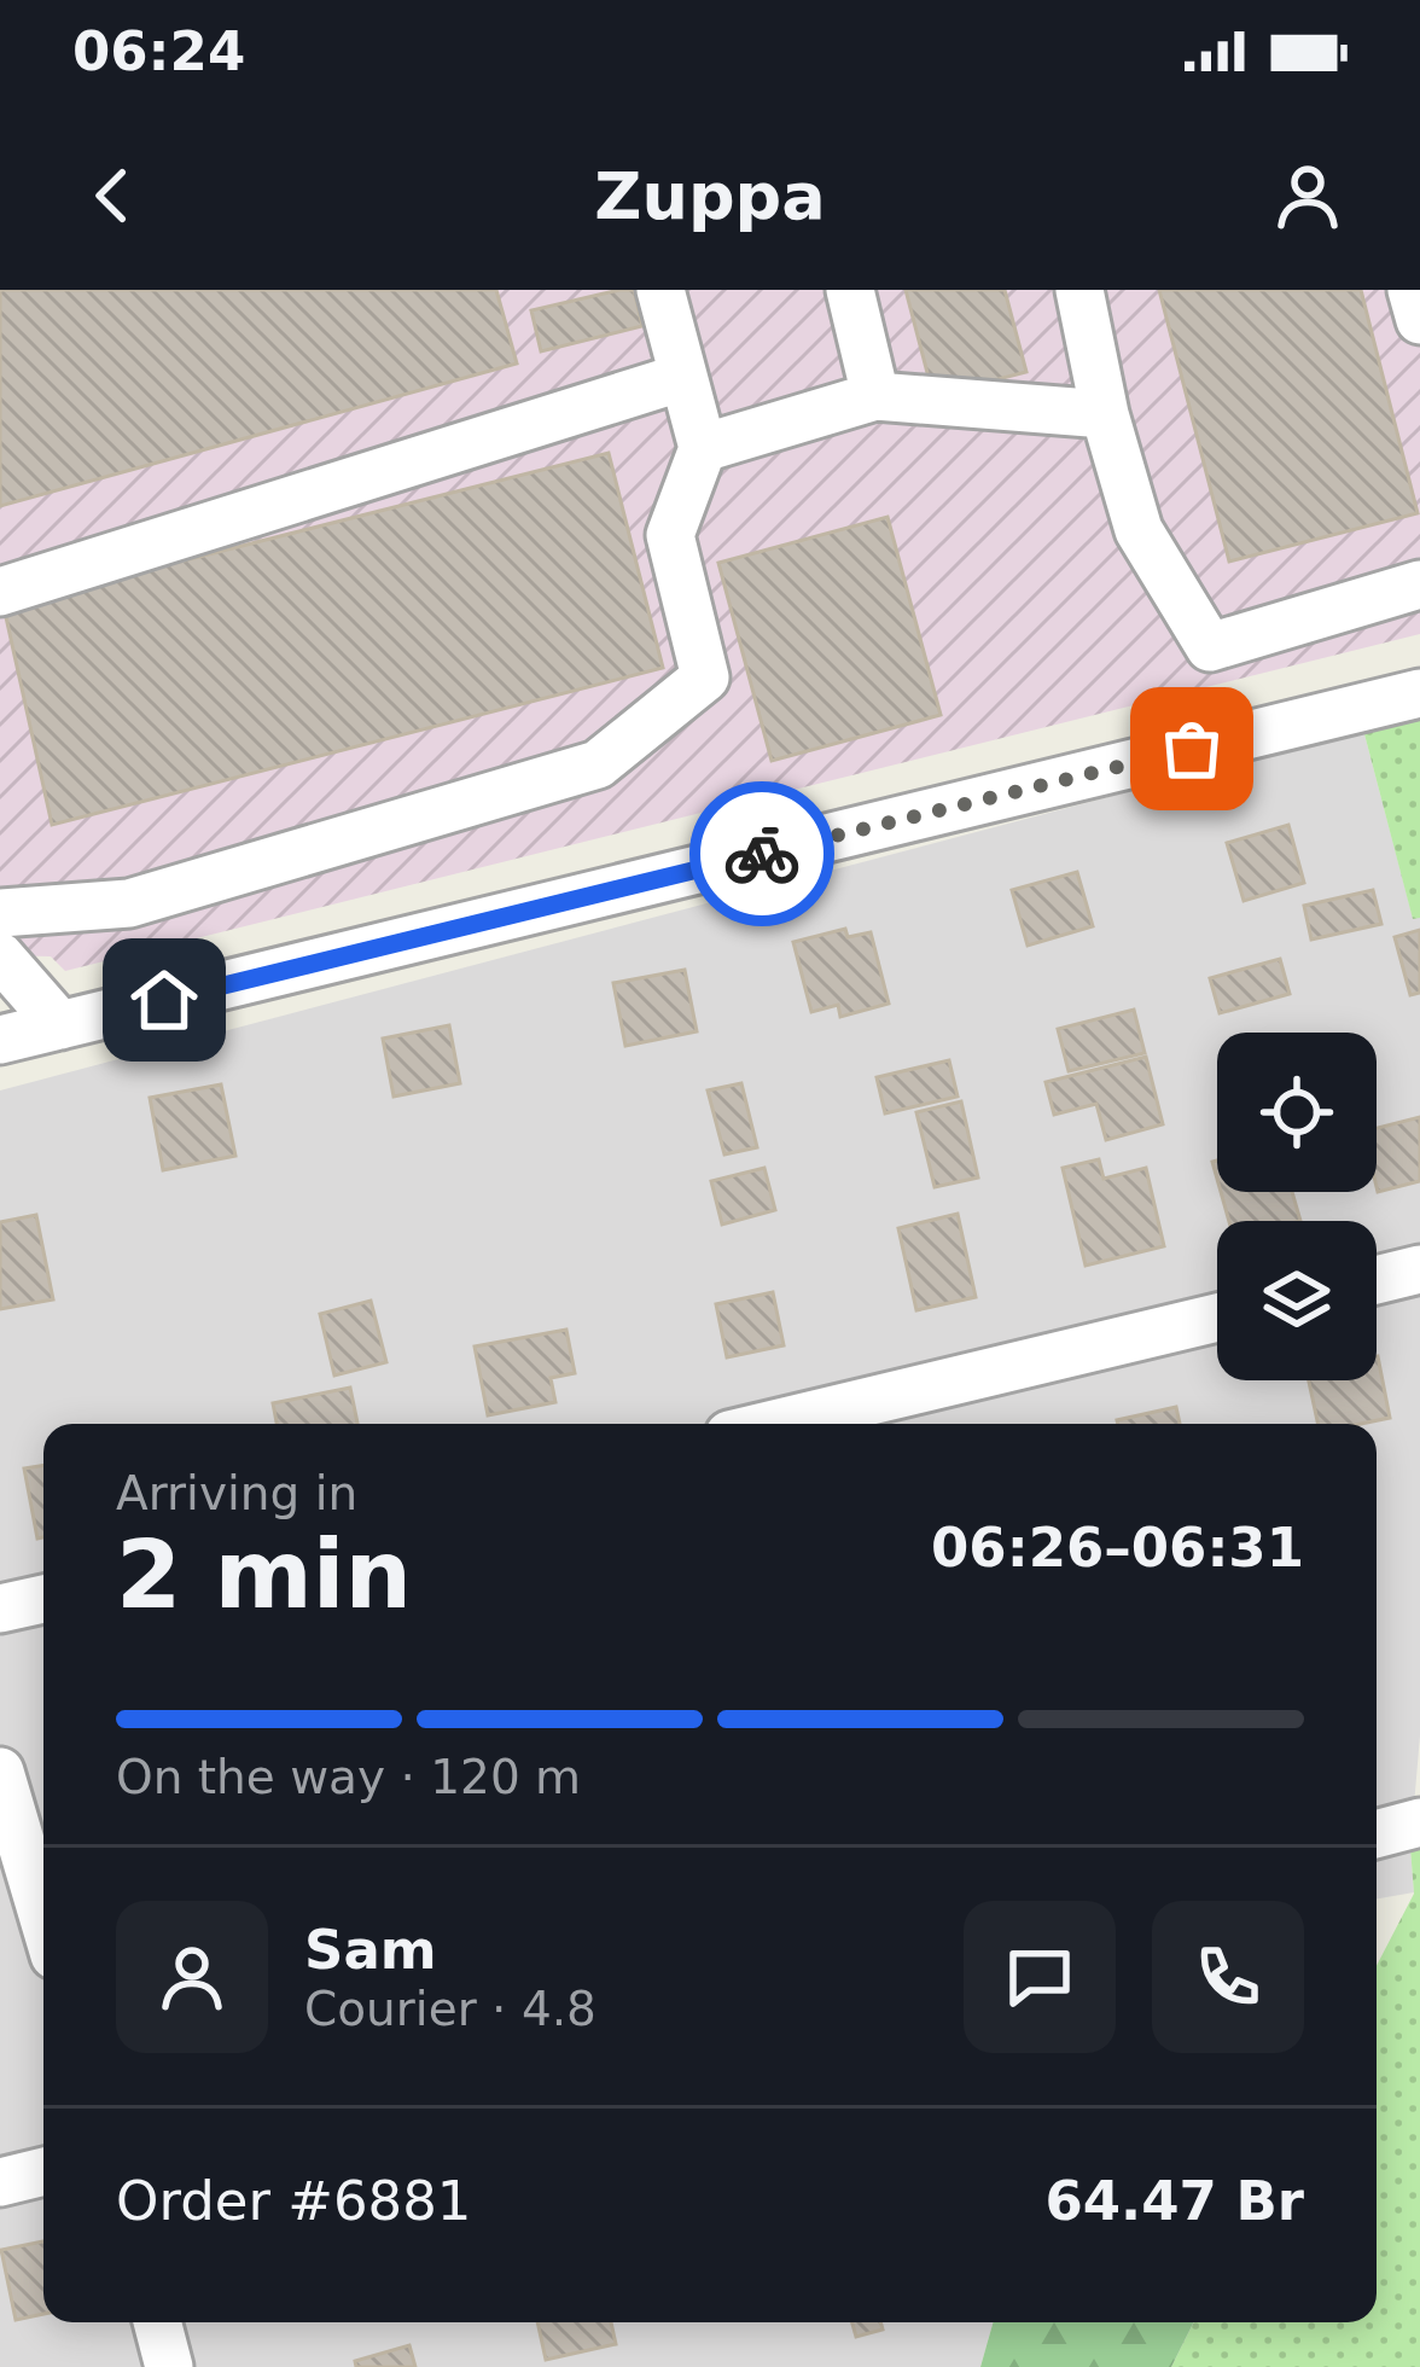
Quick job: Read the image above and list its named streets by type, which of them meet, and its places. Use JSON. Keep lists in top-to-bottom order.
{
  "page": {
    "status": "06:24",
    "header": "Zuppa",
    "heading": ["2 min", "Arriving in", "06:26–06:31"],
    "panel": [
      "Sam",
      "Courier · 4.8",
      "Order #6881",
      "64.47 Br"
    ],
    "bar": "On the way · 120 m"
  }
}
